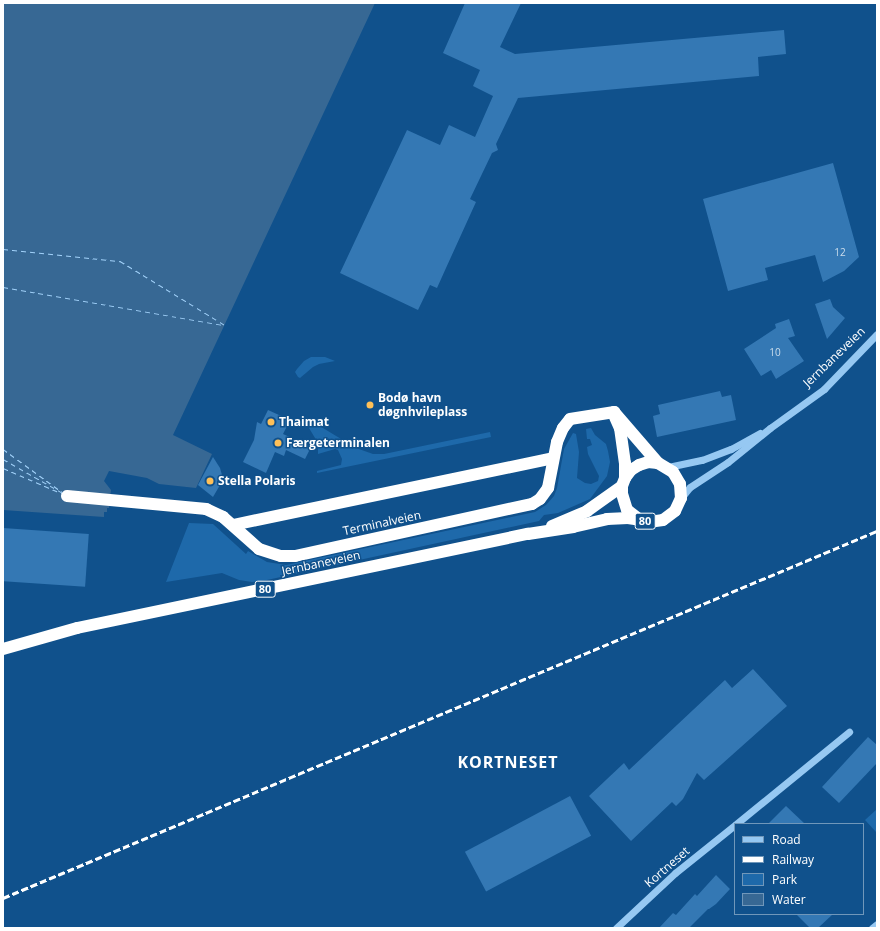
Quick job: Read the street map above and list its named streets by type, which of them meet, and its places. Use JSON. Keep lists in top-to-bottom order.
{
  "streets": {
    "highway": ["Jernbaneveien", "80", "Terminalveien"],
    "street": ["Kortneset"]
  },
  "crossings": [
    ["Jernbaneveien", "80"],
    ["80", "Terminalveien"]
  ],
  "districts": ["KORTNESET"],
  "places": [
    "Bodø havn døgnhvileplass",
    "Thaimat",
    "Færgeterminalen",
    "Stella Polaris"
  ],
  "house_numbers": ["12", "10"],
  "legend": [
    "Road",
    "Railway",
    "Park",
    "Water"
  ]
}
